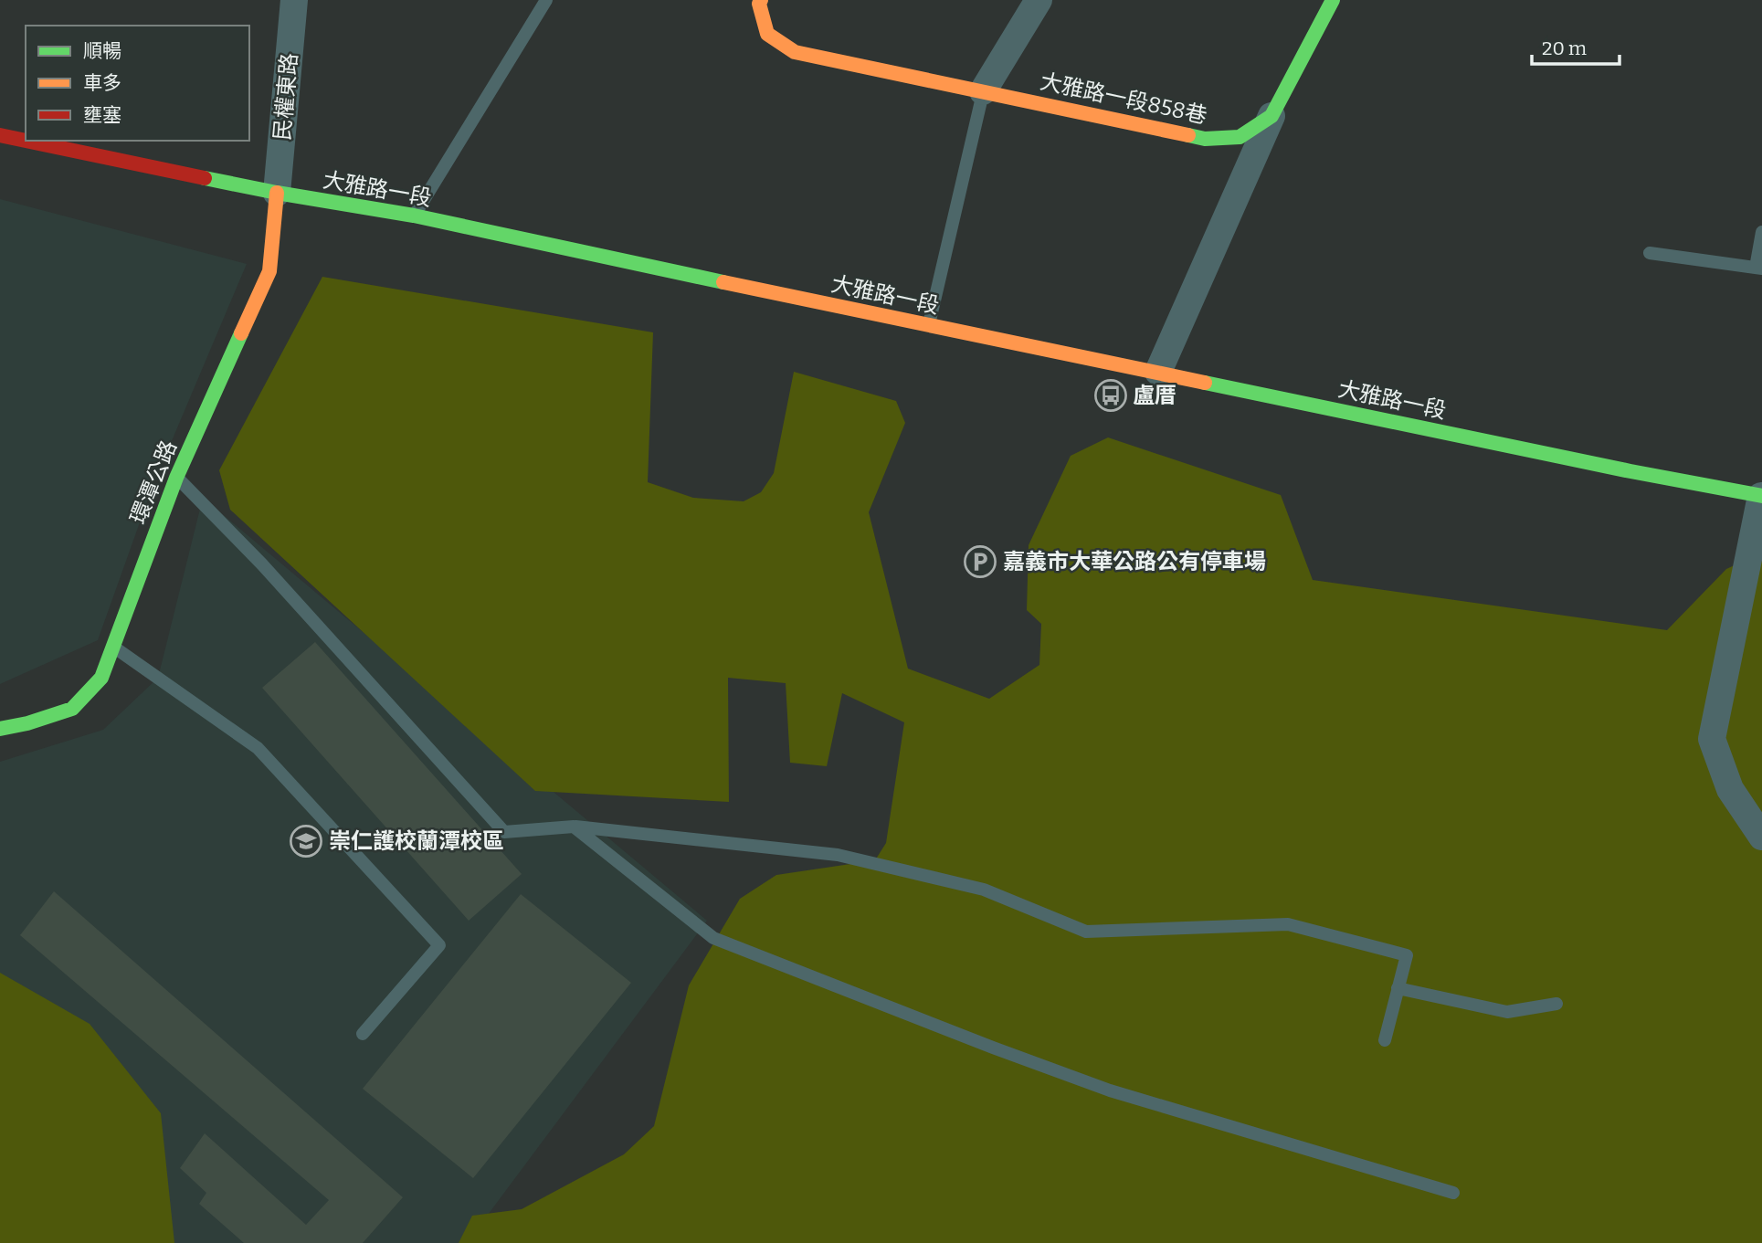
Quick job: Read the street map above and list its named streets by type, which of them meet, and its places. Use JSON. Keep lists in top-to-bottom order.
{
  "streets": {
    "main road": ["大雅路一段858巷", "大雅路一段", "環潭公路"],
    "street": ["民權東路"]
  },
  "crossings": [
    ["民權東路", "大雅路一段"],
    ["民權東路", "環潭公路"],
    ["大雅路一段", "環潭公路"]
  ],
  "places": {
    "bus stop": ["盧厝"],
    "parking": ["嘉義市大華公路公有停車場"],
    "school or university": ["崇仁護校蘭潭校區"]
  },
  "legend": ["順暢", "車多", "壅塞"],
  "scale_bar": "20 m"
}
